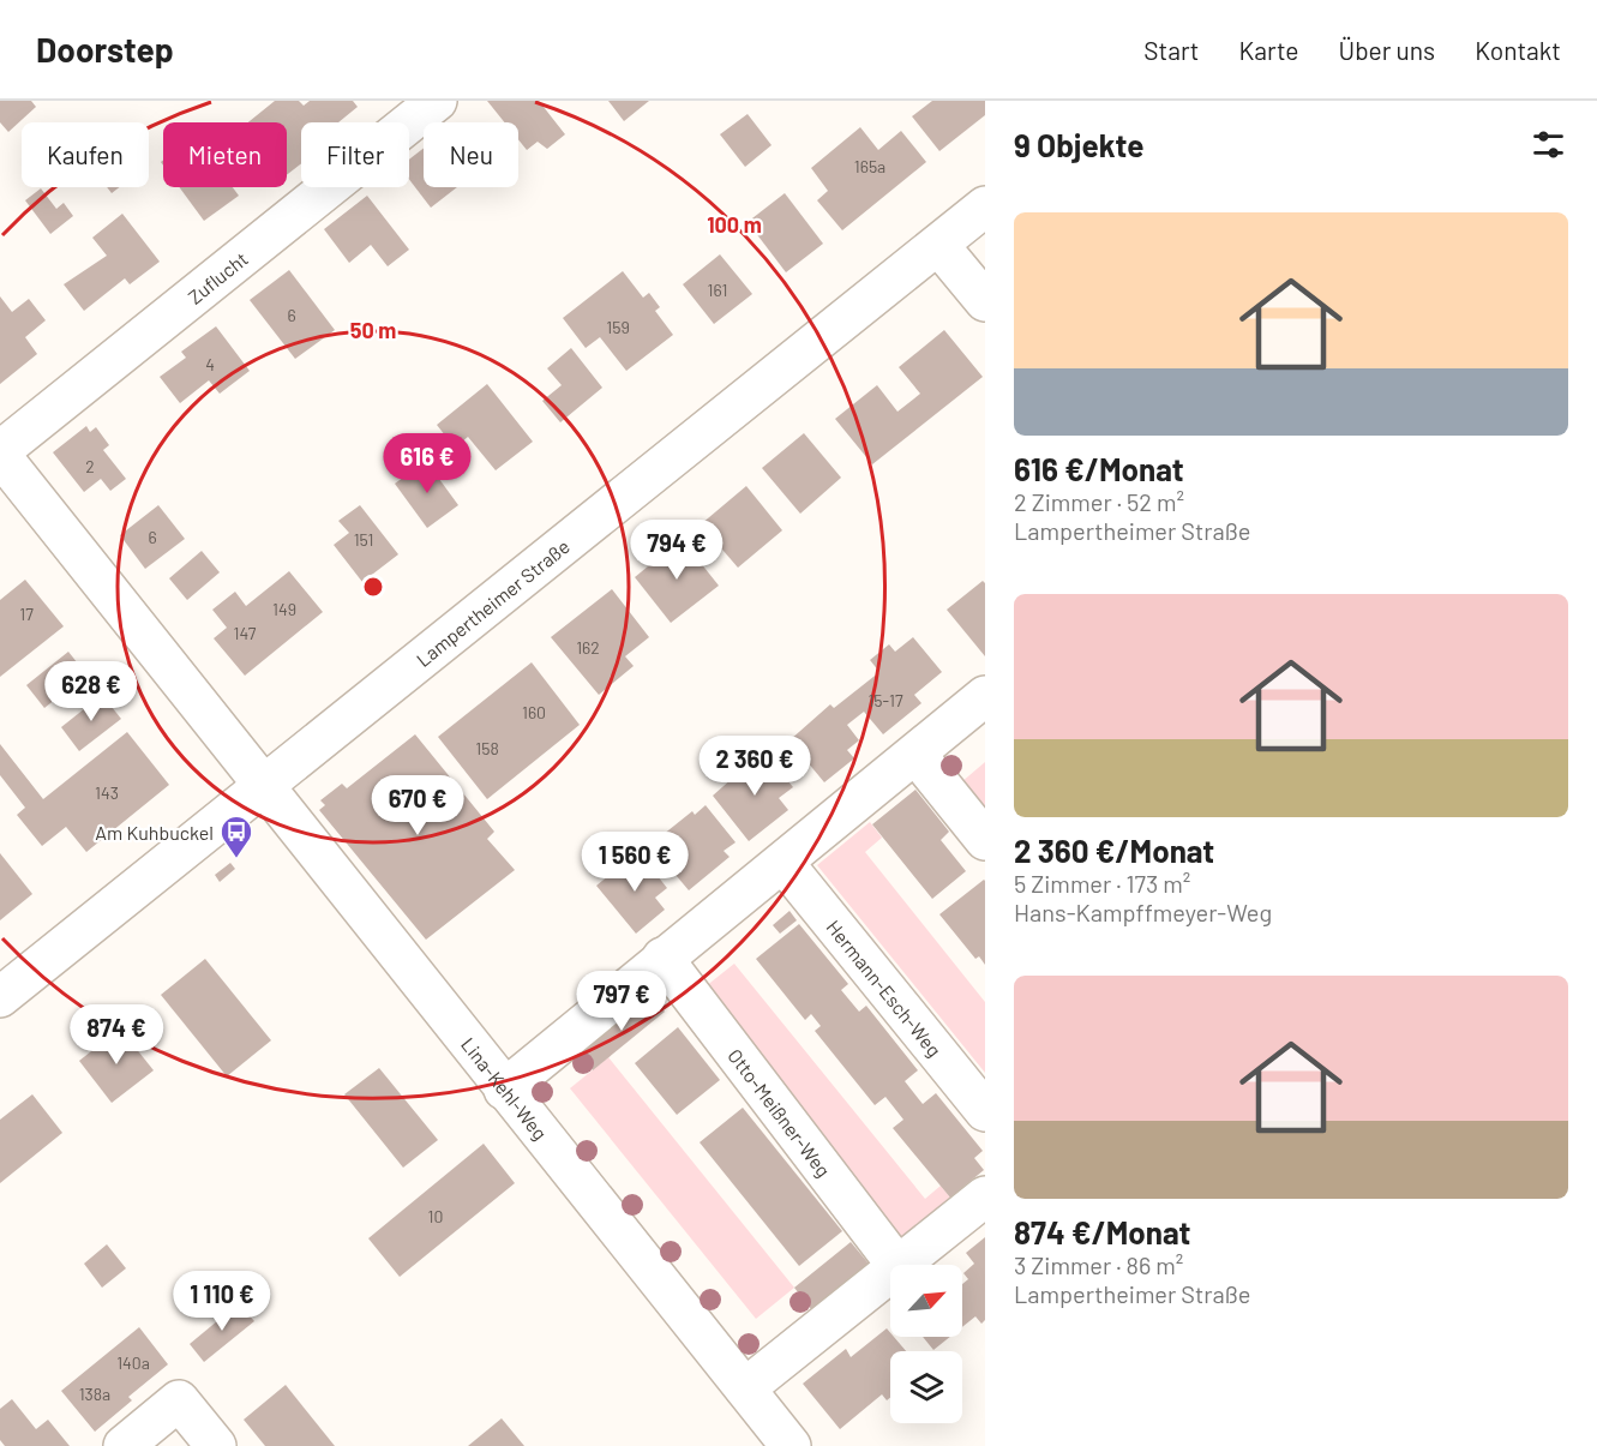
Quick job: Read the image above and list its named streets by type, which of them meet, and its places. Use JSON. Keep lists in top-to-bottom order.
{
  "streets": {
    "street": [
      "Zuflucht",
      "Lampertheimer Straße",
      "Hermann-Esch-Weg",
      "Lina-Kehl-Weg",
      "Otto-Meißner-Weg"
    ]
  },
  "crossings": [
    ["Lampertheimer Straße", "Lina-Kehl-Weg"]
  ],
  "places": {
    "bus stop": ["Am Kuhbuckel"]
  },
  "house_numbers": [
    "165a",
    "161",
    "6",
    "159",
    "4",
    "2",
    "6",
    "151",
    "149",
    "17",
    "147",
    "162",
    "15-17",
    "160",
    "158",
    "143",
    "10",
    "140a",
    "138a"
  ],
  "north": "top right",
  "page": {
    "header": "Doorstep",
    "nav": [
      "Start",
      "Karte",
      "Über uns",
      "Kontakt"
    ],
    "heading": "9 Objekte",
    "chip": [
      "Kaufen",
      "Mieten",
      "Filter",
      "Neu"
    ],
    "list": [
      {
        "name": "616 €/Monat",
        "note": "2 Zimmer · 52 m² · Lampertheimer Straße"
      },
      {
        "name": "2 360 €/Monat",
        "note": "5 Zimmer · 173 m² · Hans-Kampffmeyer-Weg"
      },
      {
        "name": "874 €/Monat",
        "note": "3 Zimmer · 86 m² · Lampertheimer Straße"
      }
    ],
    "price": [
      "616 €",
      "794 €",
      "628 €",
      "2 360 €",
      "670 €",
      "1 560 €",
      "797 €",
      "874 €",
      "1 110 €"
    ]
  },
  "rings": ["100 m", "50 m"]
}
